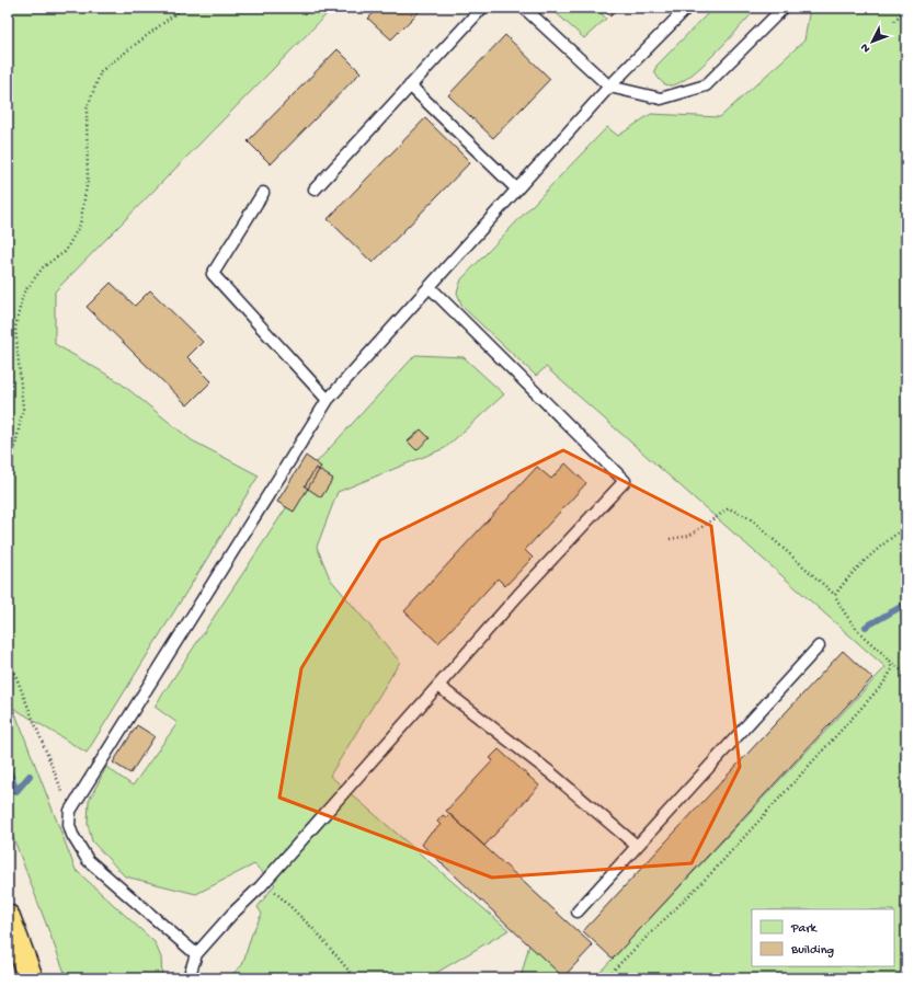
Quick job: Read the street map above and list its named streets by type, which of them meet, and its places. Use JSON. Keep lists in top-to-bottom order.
{
  "legend": ["Park", "Building"],
  "north": "bottom left"
}
